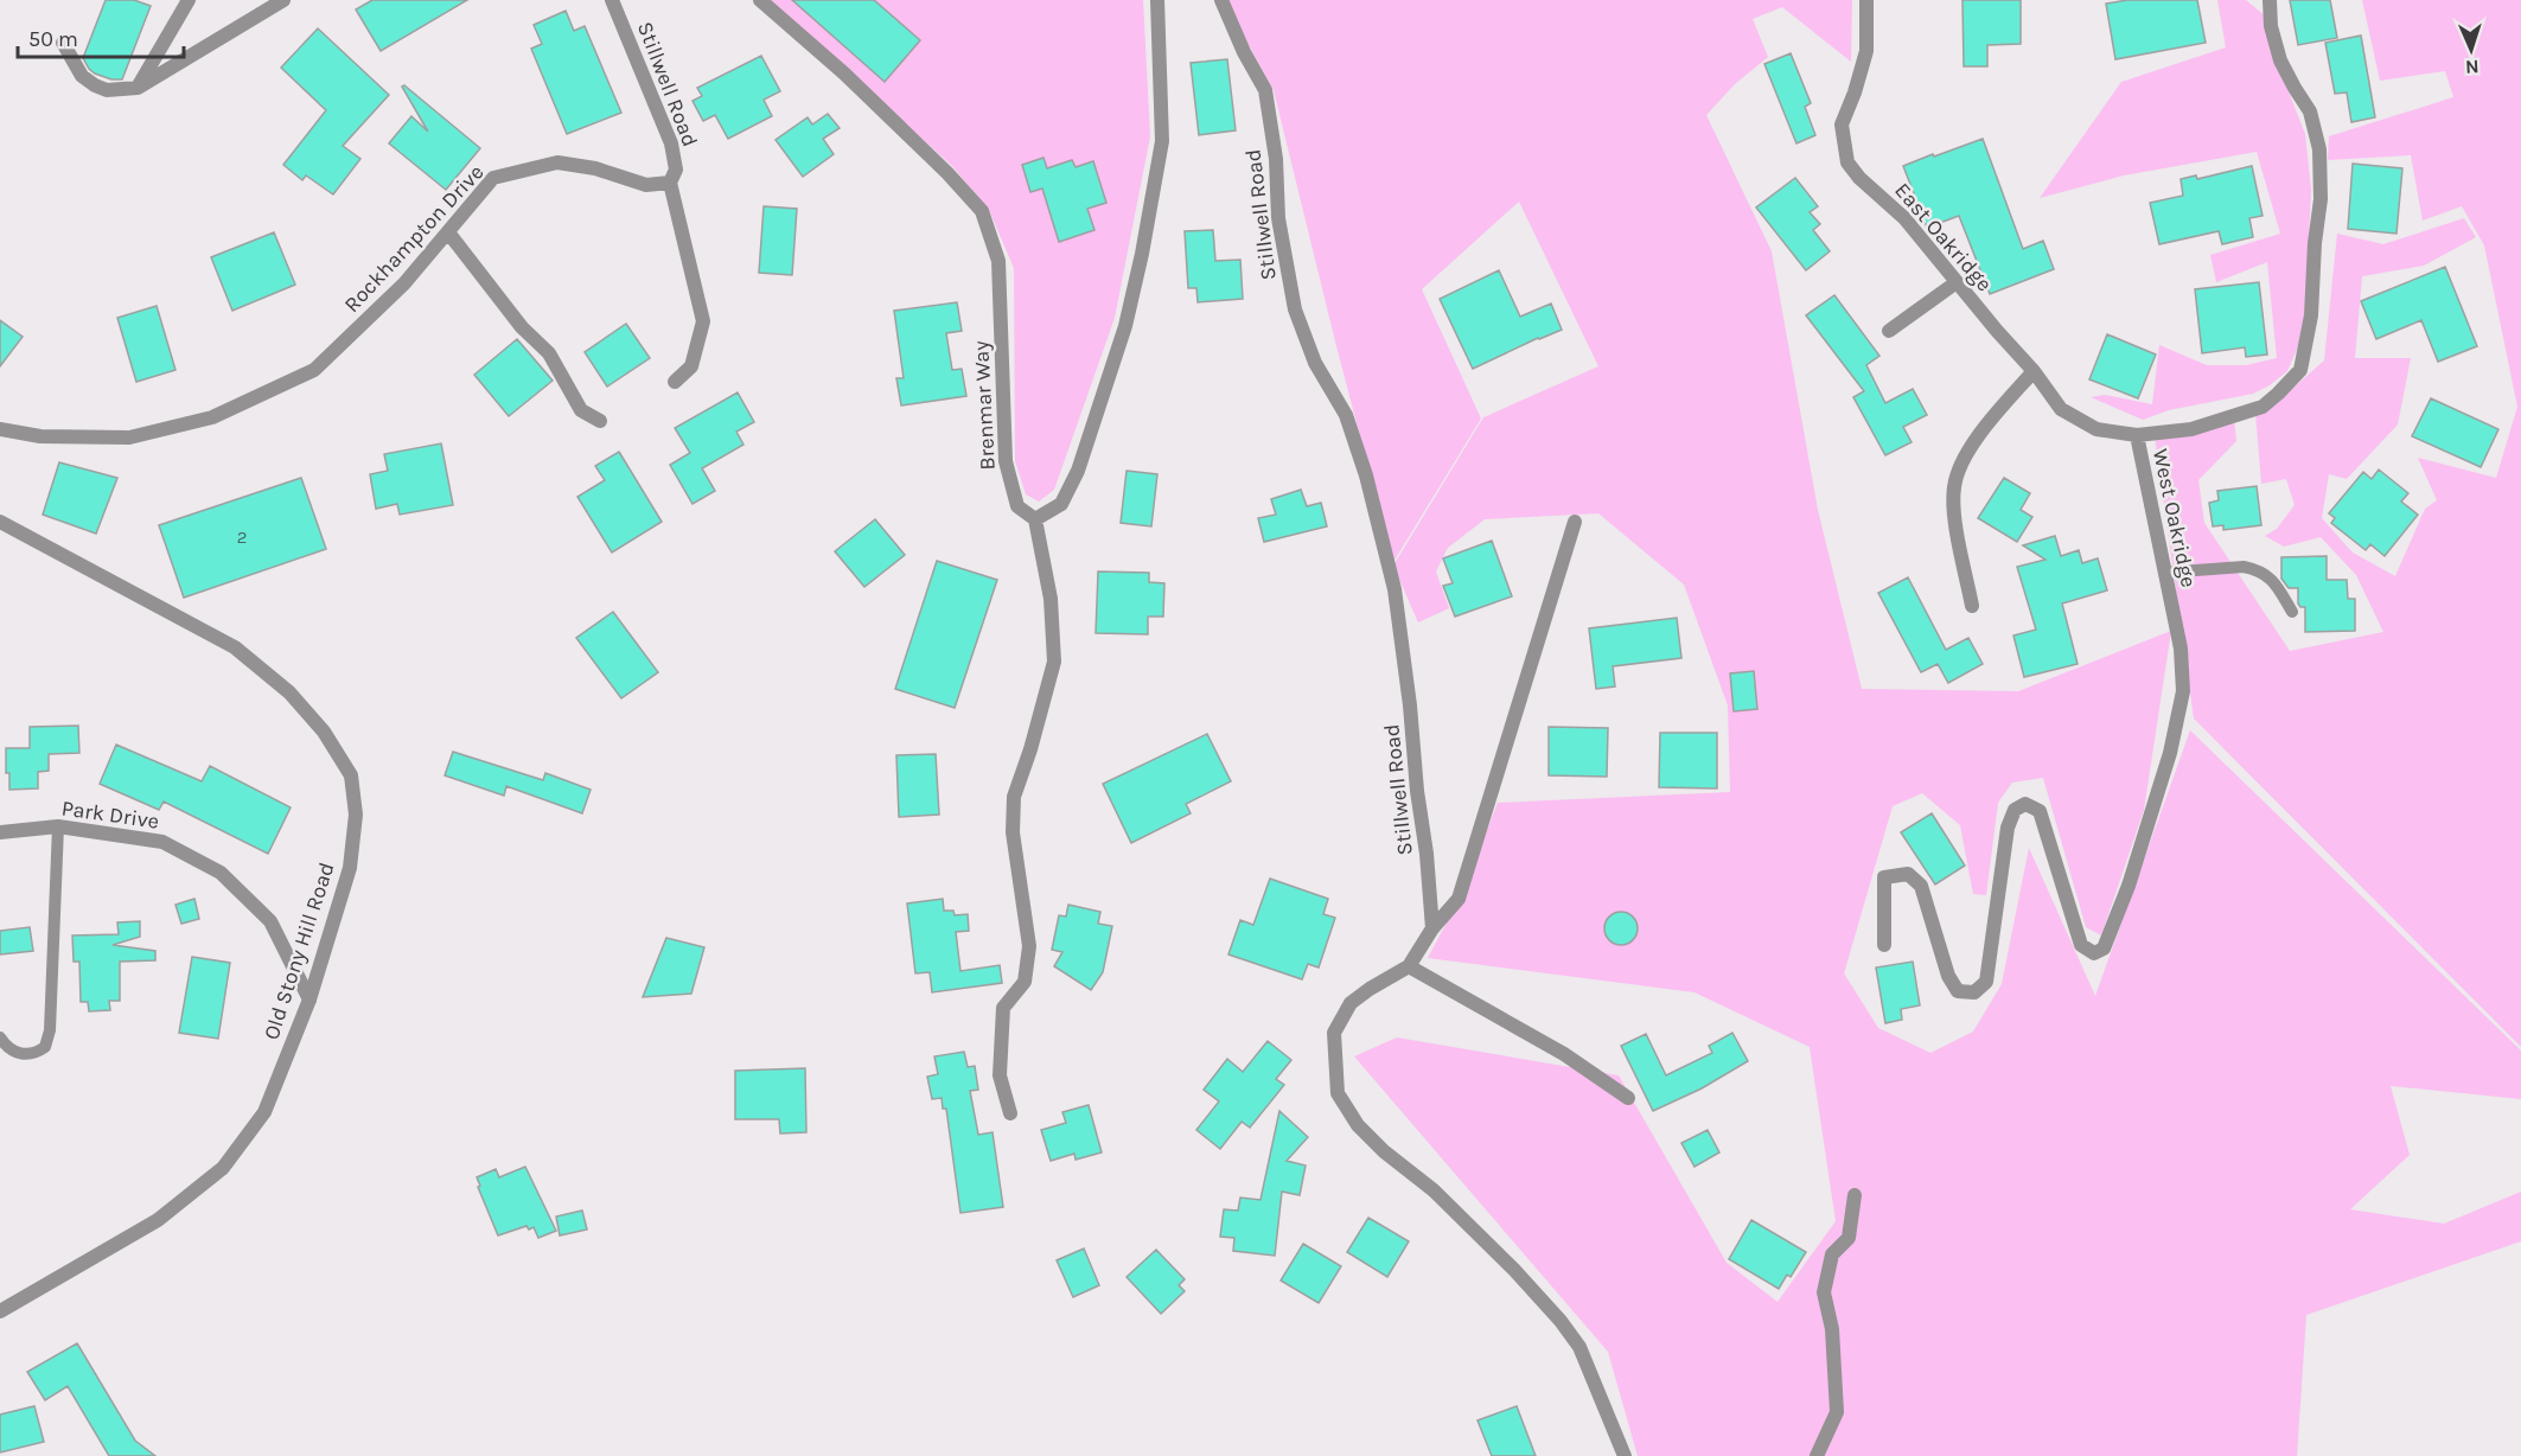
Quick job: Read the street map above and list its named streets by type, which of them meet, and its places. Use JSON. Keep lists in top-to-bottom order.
{
  "streets": {
    "street": [
      "Stillwell Road",
      "East Oakridge",
      "Rockhampton Drive",
      "Brenmar Way",
      "West Oakridge",
      "Park Drive",
      "Old Stony Hill Road"
    ]
  },
  "crossings": [
    ["Stillwell Road", "Rockhampton Drive"],
    ["East Oakridge", "West Oakridge"],
    ["Park Drive", "Old Stony Hill Road"]
  ],
  "house_numbers": ["2"],
  "scale_bar": "50 m",
  "north": "bottom"
}
